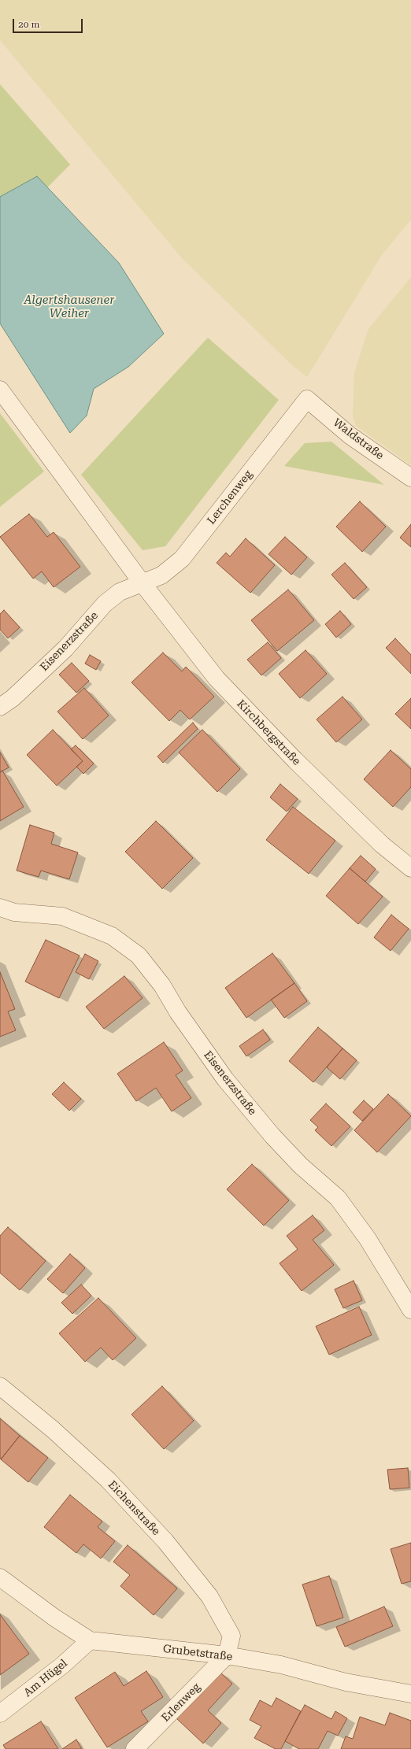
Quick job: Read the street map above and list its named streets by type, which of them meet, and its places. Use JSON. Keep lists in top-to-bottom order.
{
  "streets": {
    "street": [
      "Waldstraße",
      "Lerchenweg",
      "Eisenerzstraße",
      "Kirchbergstraße",
      "Eichenstraße",
      "Grubetstraße",
      "Am Hügel",
      "Erlenweg"
    ]
  },
  "crossings": [
    ["Waldstraße", "Lerchenweg"],
    ["Lerchenweg", "Eisenerzstraße"],
    ["Lerchenweg", "Kirchbergstraße"],
    ["Eisenerzstraße", "Kirchbergstraße"],
    ["Eichenstraße", "Grubetstraße"],
    ["Eichenstraße", "Erlenweg"],
    ["Grubetstraße", "Am Hügel"],
    ["Grubetstraße", "Erlenweg"]
  ],
  "water": ["Algertshausener Weiher"],
  "scale_bar": "20 m"
}
